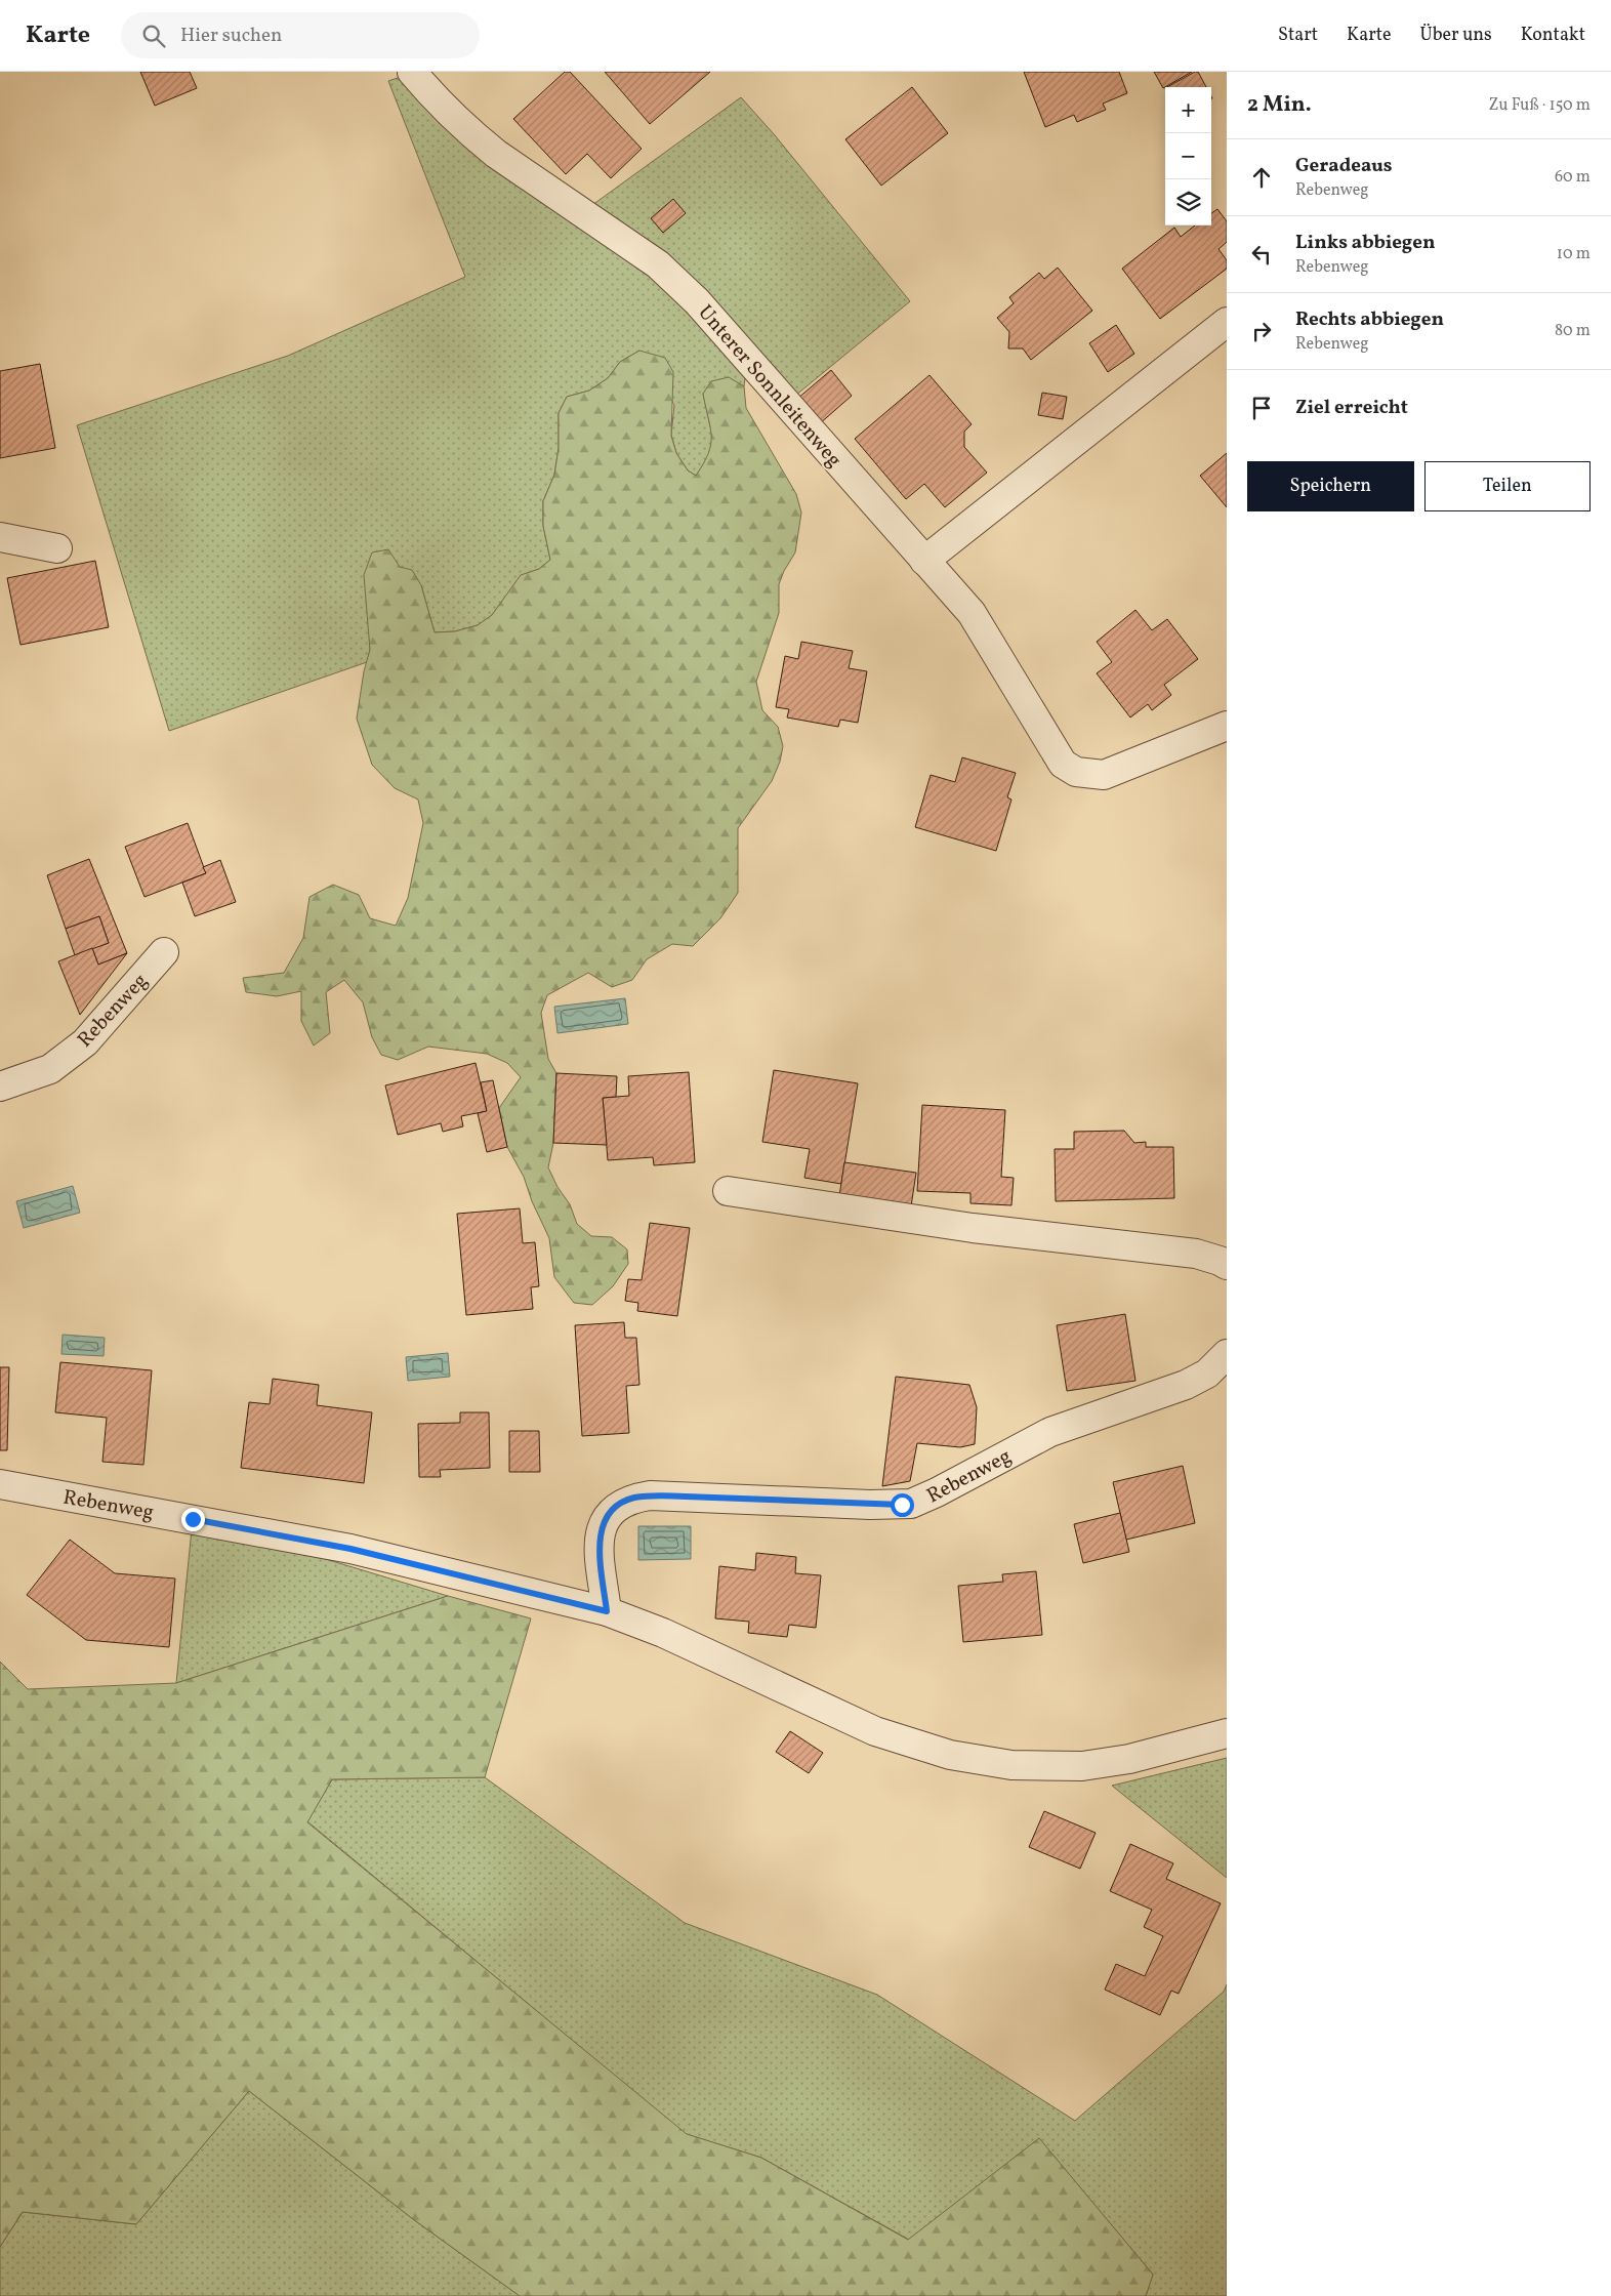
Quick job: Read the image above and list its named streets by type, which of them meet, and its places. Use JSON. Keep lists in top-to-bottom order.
{
  "streets": {
    "street": ["Unterer Sonnleitenweg", "Rebenweg"]
  },
  "page": {
    "header": "Karte",
    "search": "Hier suchen",
    "nav": [
      "Start",
      "Karte",
      "Über uns",
      "Kontakt"
    ],
    "heading": ["2 Min.", "Zu Fuß · 150 m"],
    "map_buttons": ["+", "−"],
    "list": [
      ["Geradeaus", "Rebenweg", "60 m"],
      ["Links abbiegen", "Rebenweg", "10 m"],
      ["Rechts abbiegen", "Rebenweg", "80 m"],
      "Ziel erreicht"
    ],
    "buttons": ["Speichern", "Teilen"]
  }
}
